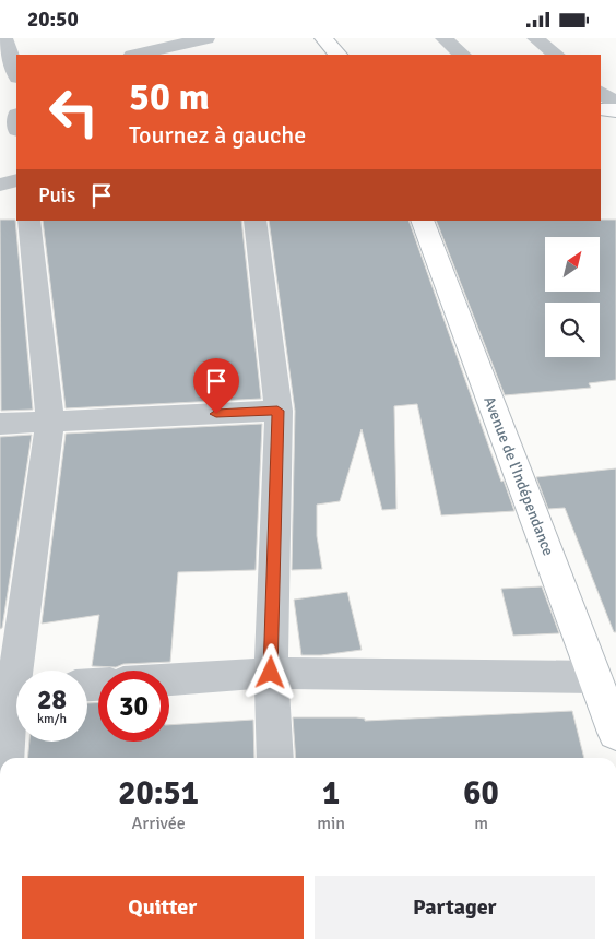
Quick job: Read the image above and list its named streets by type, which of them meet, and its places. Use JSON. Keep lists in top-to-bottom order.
{
  "streets": {
    "main road": ["Avenue de l'Indépendance"]
  },
  "north": "top right",
  "page": {
    "status": "20:50",
    "turn": ["50 m", "Tournez à gauche"],
    "then": "Puis",
    "speed": "28 km/h",
    "limit": "30",
    "eta": [
      "20:51",
      "Arrivée",
      "1",
      "min",
      "60",
      "m"
    ],
    "buttons": ["Quitter", "Partager"]
  }
}
